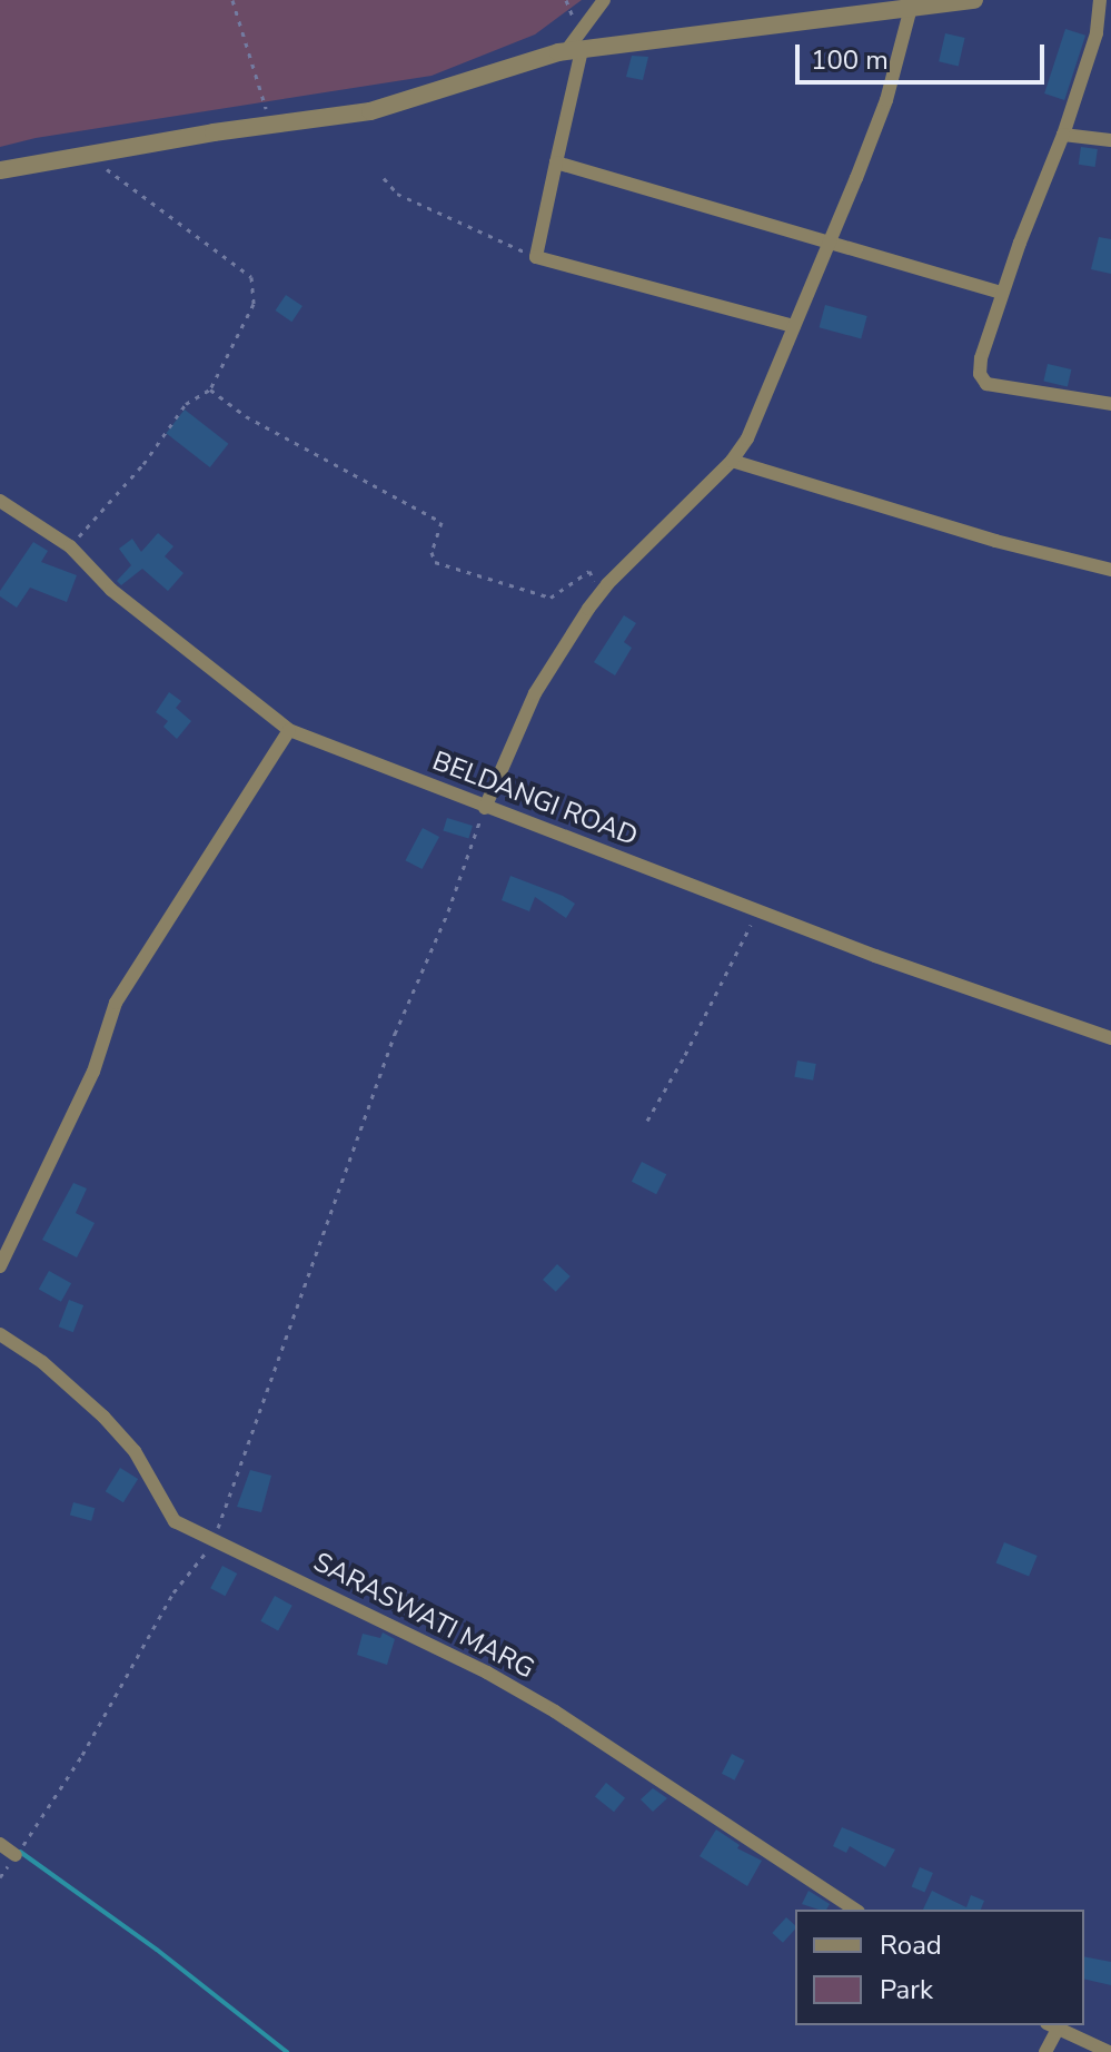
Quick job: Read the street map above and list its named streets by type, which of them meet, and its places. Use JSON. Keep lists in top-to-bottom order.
{
  "streets": {
    "street": ["BELDANGI ROAD", "SARASWATI MARG"]
  },
  "legend": ["Road", "Park"],
  "scale_bar": "100 m"
}
